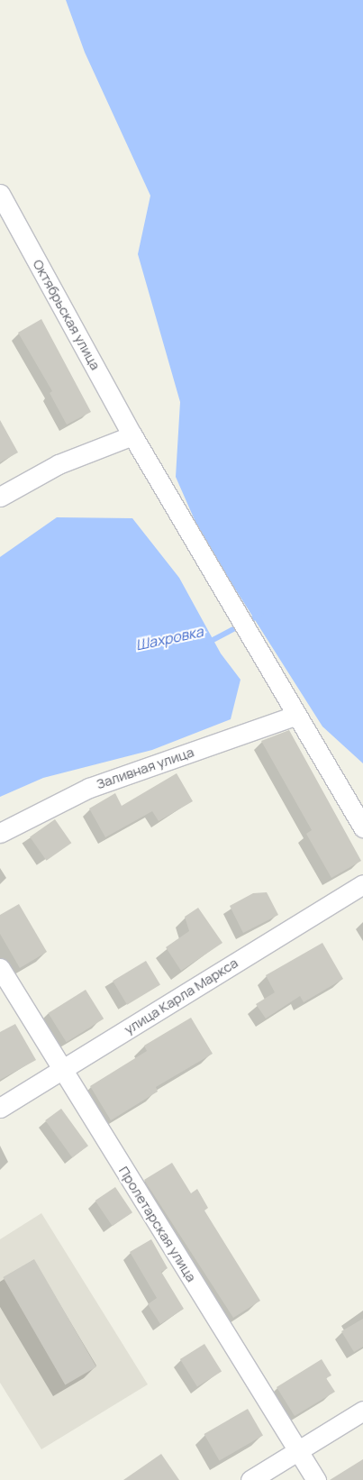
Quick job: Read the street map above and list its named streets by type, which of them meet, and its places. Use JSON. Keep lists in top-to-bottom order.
{
  "streets": {
    "street": [
      "Октябрьская улица",
      "Заливная улица",
      "улица Карла Маркса",
      "Пролетарская улица"
    ]
  },
  "crossings": [
    ["Октябрьская улица", "Заливная улица"],
    ["улица Карла Маркса", "Пролетарская улица"]
  ],
  "water": ["Шахровка"]
}
